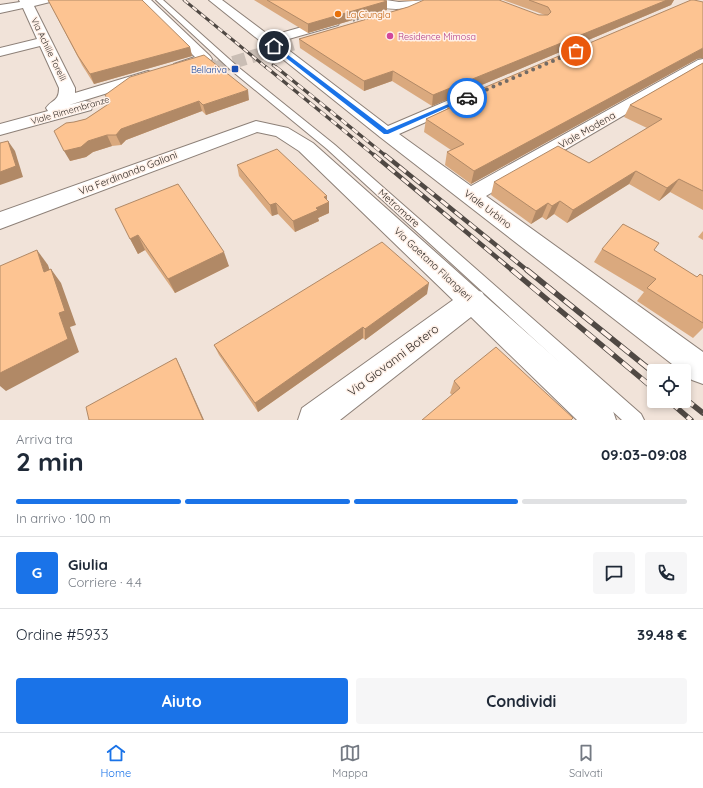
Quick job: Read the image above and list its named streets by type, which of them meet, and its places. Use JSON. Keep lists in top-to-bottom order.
{
  "streets": {
    "street": [
      "Via Achille Torelli",
      "Viale Rimembranze",
      "Viale Modena",
      "Via Ferdinando Galiani",
      "Viale Urbino",
      "Via Gaetano Filangieri",
      "Via Giovanni Botero"
    ],
    "lane": ["Metromare"]
  },
  "crossings": [
    ["Viale Modena", "Viale Urbino"],
    ["Via Ferdinando Galiani", "Via Gaetano Filangieri"],
    ["Via Gaetano Filangieri", "Via Giovanni Botero"]
  ],
  "places": {
    "other": ["La Giungla", "Residence Mimosa"],
    "transit": ["Bellariva"]
  },
  "page": {
    "heading": ["2 min", "Arriva tra", "09:03–09:08"],
    "panel": [
      "Giulia",
      "Corriere · 4.4",
      "Ordine #5933",
      "39.48 €"
    ],
    "bar": "In arrivo · 100 m",
    "round": "G",
    "buttons": ["Aiuto", "Condividi"],
    "tabs": ["Home", "Mappa", "Salvati"]
  }
}
